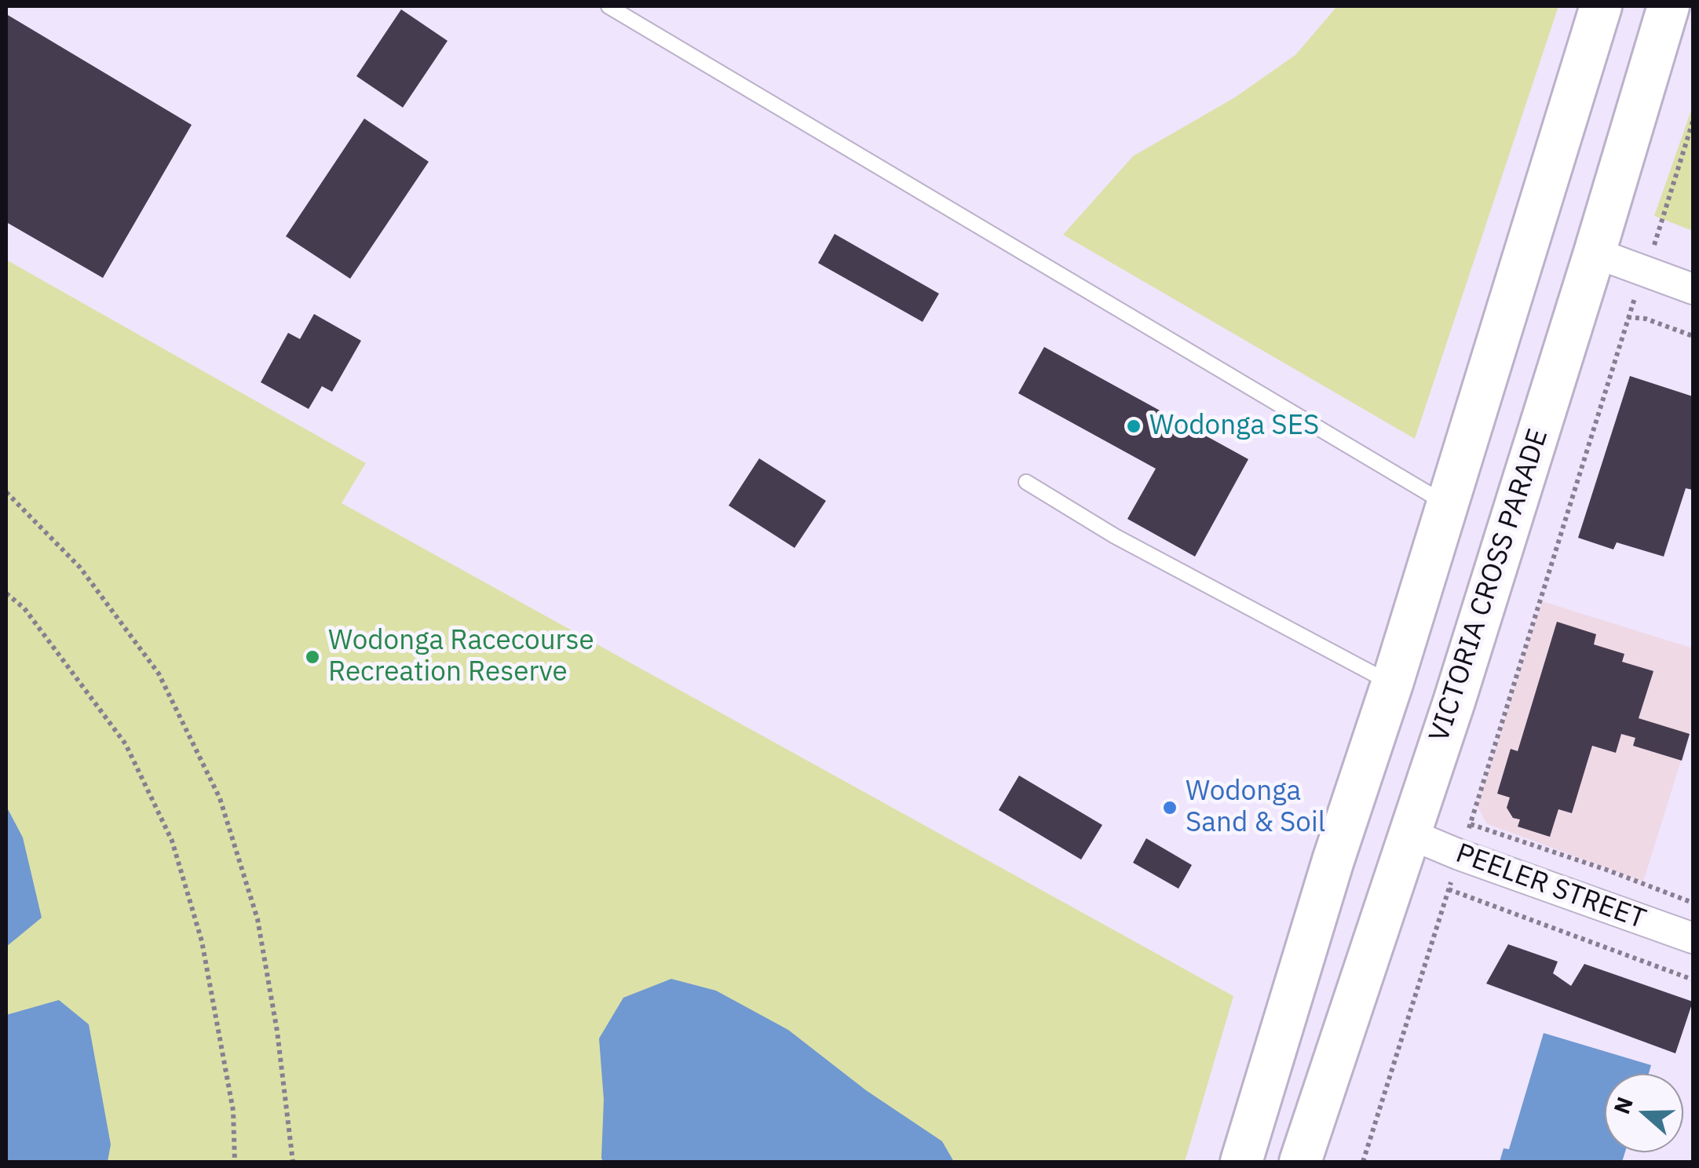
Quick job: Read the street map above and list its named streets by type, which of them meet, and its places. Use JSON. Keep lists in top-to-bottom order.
{
  "streets": {
    "main road": ["VICTORIA CROSS PARADE"],
    "street": ["PEELER STREET"]
  },
  "crossings": [
    ["VICTORIA CROSS PARADE", "PEELER STREET"]
  ],
  "places": ["Wodonga SES", "Wodonga Racecourse Recreation Reserve", "Wodonga Sand & Soil"],
  "north": "left"
}
